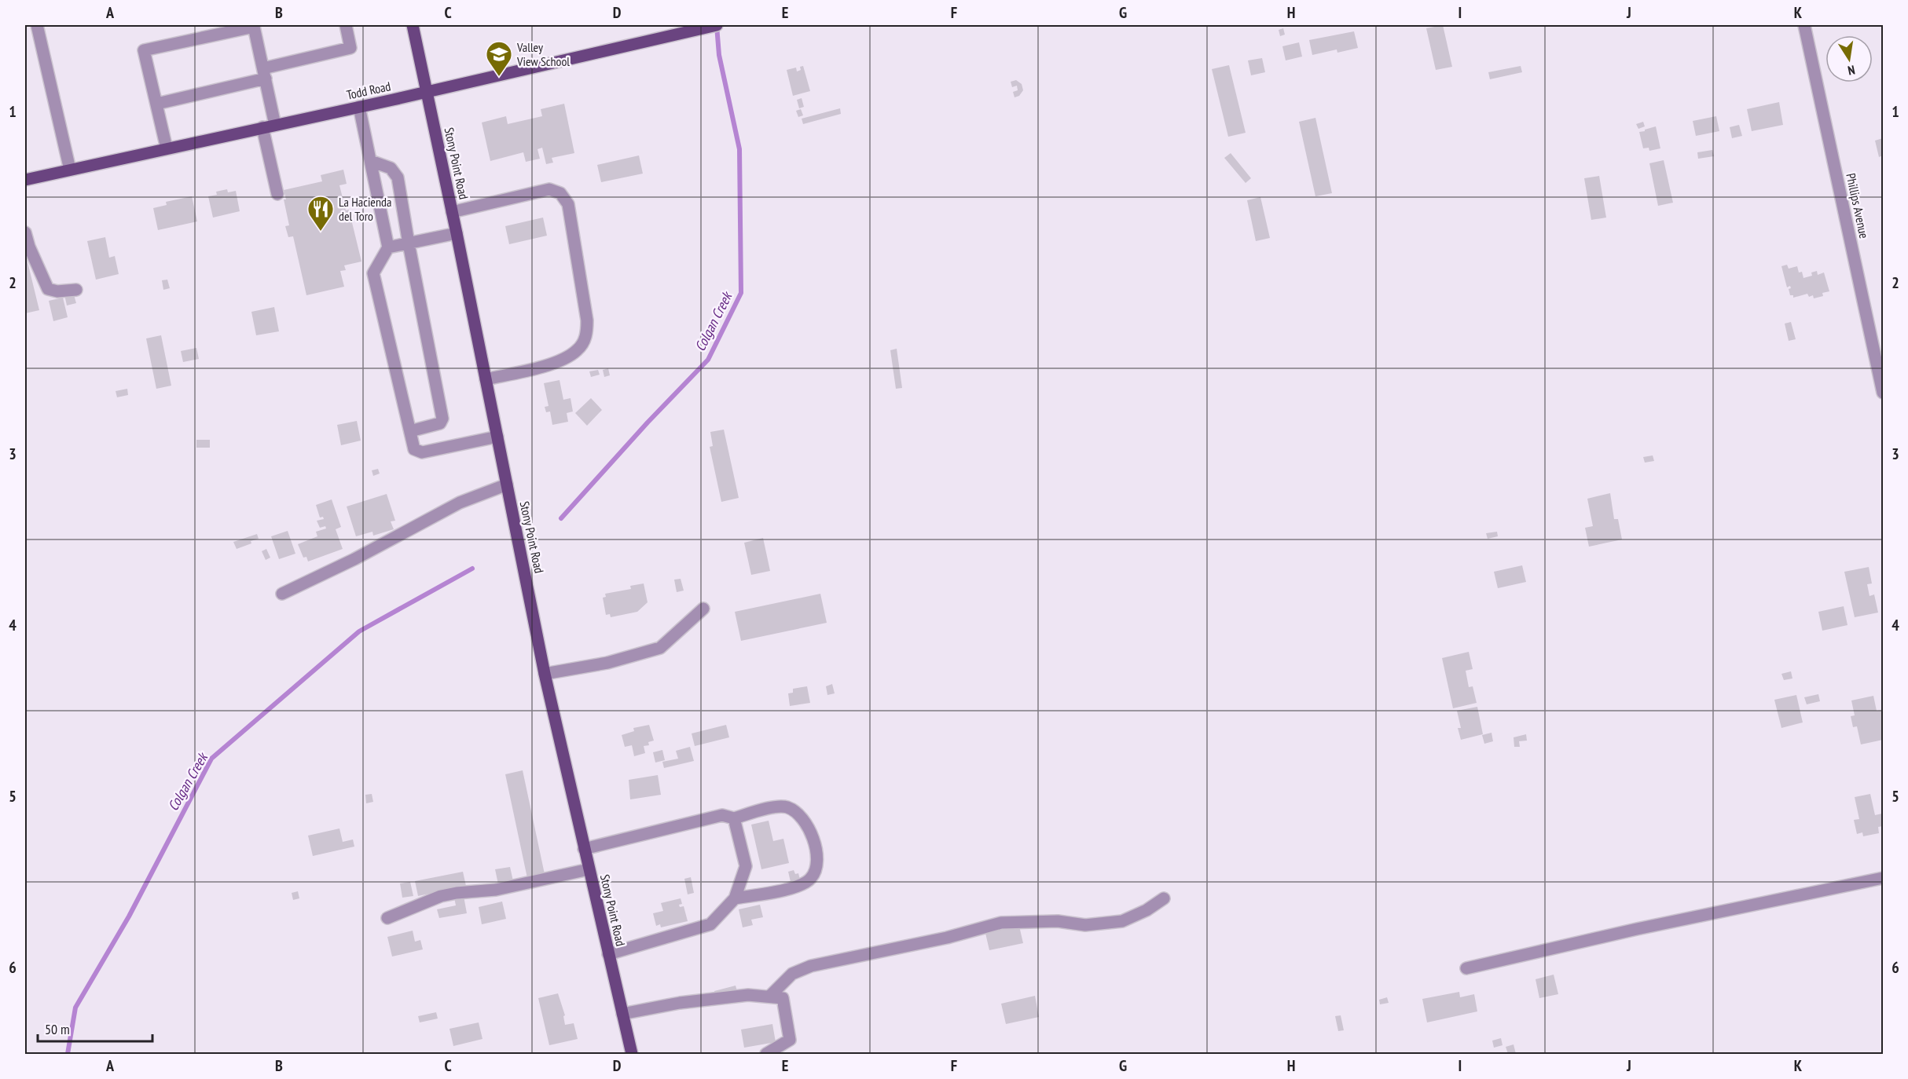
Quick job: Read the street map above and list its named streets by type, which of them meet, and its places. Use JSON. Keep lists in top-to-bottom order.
{
  "streets": {
    "main road": ["Todd Road", "Stony Point Road"],
    "street": ["Phillips Avenue"]
  },
  "crossings": [
    ["Todd Road", "Stony Point Road"]
  ],
  "water": ["Colgan Creek"],
  "places": {
    "school or university": ["Valley View School"],
    "restaurant": ["La Hacienda del Toro"]
  },
  "scale_bar": "50 m",
  "north": "bottom",
  "grid": {
    "columns": [
      "A",
      "B",
      "C",
      "D",
      "E",
      "F",
      "G",
      "H",
      "I",
      "J",
      "K"
    ],
    "rows": [
      "1",
      "2",
      "3",
      "4",
      "5",
      "6"
    ]
  }
}
